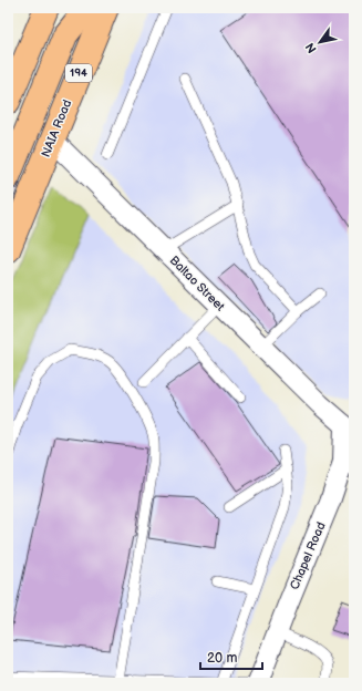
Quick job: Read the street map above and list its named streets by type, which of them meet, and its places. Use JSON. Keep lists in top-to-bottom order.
{
  "streets": {
    "main road": ["194", "NAIA Road"],
    "street": ["Baltao Street", "Chapel Road"]
  },
  "crossings": [
    ["NAIA Road", "Baltao Street"],
    ["Baltao Street", "Chapel Road"]
  ],
  "scale_bar": "20 m",
  "north": "bottom left"
}
